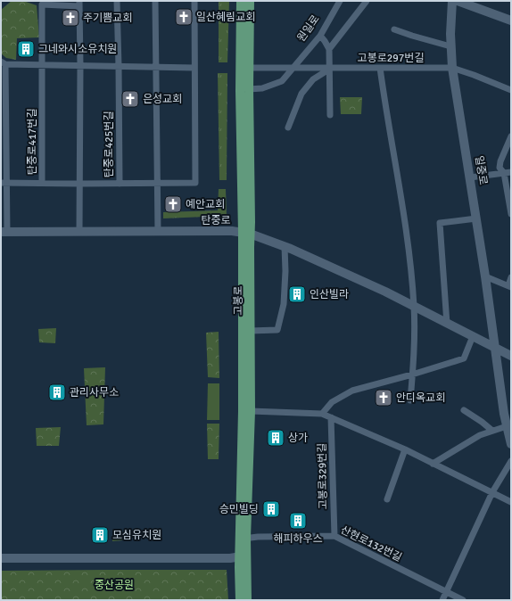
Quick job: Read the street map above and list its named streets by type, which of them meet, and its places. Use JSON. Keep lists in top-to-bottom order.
{
  "streets": {
    "main road": ["고봉로"],
    "street": [
      "원일로",
      "고봉로297번길",
      "탄중로417번길",
      "탄중로425번길",
      "일중로",
      "탄중로",
      "고봉로329번길",
      "산현로132번길"
    ]
  },
  "crossings": [
    ["원일로", "고봉로297번길"],
    ["원일로", "고봉로"],
    ["고봉로297번길", "일중로"],
    ["고봉로297번길", "고봉로"],
    ["탄중로417번길", "탄중로425번길"],
    ["일중로", "탄중로"],
    ["탄중로", "고봉로"],
    ["고봉로", "산현로132번길"],
    ["고봉로329번길", "산현로132번길"]
  ],
  "parks": ["중산공원"],
  "places": {
    "church": [
      "일산혜림교회",
      "주기쁨교회",
      "은성교회",
      "예안교회",
      "안디옥교회"
    ],
    "building": [
      "그네와시소유치원",
      "인산빌라",
      "관리사무소",
      "상가",
      "승민빌딩",
      "해피하우스",
      "모심유치원"
    ]
  }
}
